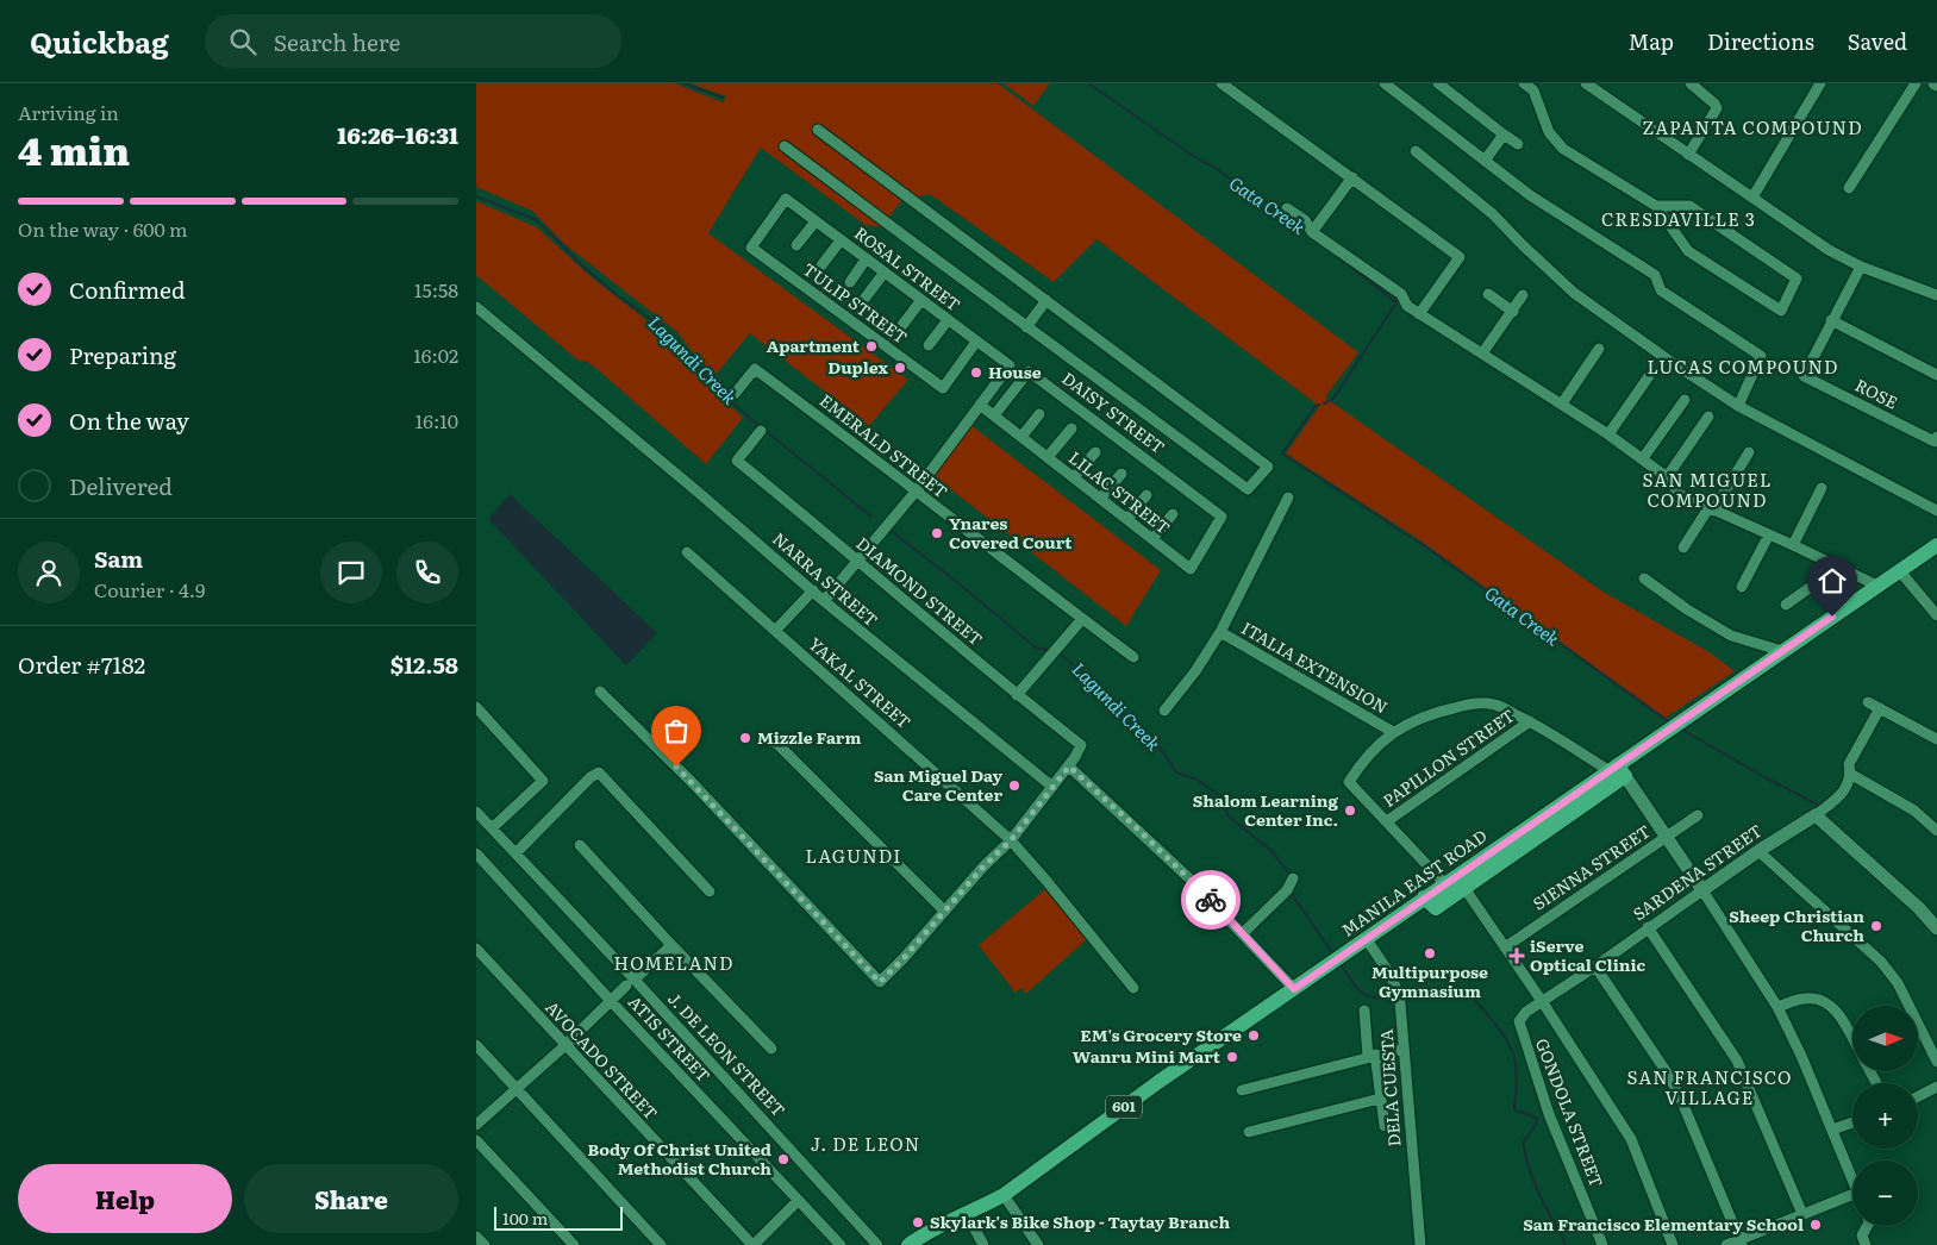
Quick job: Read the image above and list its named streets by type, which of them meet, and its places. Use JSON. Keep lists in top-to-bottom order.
{
  "streets": {
    "main road": ["MANILA EAST ROAD", "601"],
    "street": [
      "ROSAL STREET",
      "TULIP STREET",
      "ROSE",
      "DAISY STREET",
      "EMERALD STREET",
      "LILAC STREET",
      "NARRA STREET",
      "DIAMOND STREET",
      "ITALIA EXTENSION",
      "YAKAL STREET",
      "PAPILLON STREET",
      "SIENNA STREET",
      "SARDENA STREET",
      "ATIS STREET",
      "J. DE LEON STREET",
      "AVOCADO STREET",
      "DELA CUESTA",
      "GONDOLA STREET"
    ]
  },
  "crossings": [
    ["ROSAL STREET", "TULIP STREET"],
    ["ROSAL STREET", "LILAC STREET"],
    ["DAISY STREET", "LILAC STREET"],
    ["SARDENA STREET", "GONDOLA STREET"],
    ["MANILA EAST ROAD", "DELA CUESTA"]
  ],
  "districts": [
    "ZAPANTA COMPOUND",
    "CRESDAVILLE 3",
    "LUCAS COMPOUND",
    "SAN MIGUEL COMPOUND",
    "LAGUNDI",
    "HOMELAND",
    "SAN FRANCISCO VILLAGE",
    "J. DE LEON"
  ],
  "water": ["Gata Creek", "Lagundi Creek"],
  "places": {
    "other": [
      "Apartment",
      "Duplex",
      "House",
      "Ynares Covered Court",
      "Mizzle Farm",
      "San Miguel Day Care Center",
      "Shalom Learning Center Inc.",
      "Sheep Christian Church",
      "Multipurpose Gymnasium",
      "EM's Grocery Store",
      "Wanru Mini Mart",
      "Body Of Christ United Methodist Church",
      "Skylark's Bike Shop - Taytay Branch",
      "San Francisco Elementary School"
    ],
    "health": ["iServe Optical Clinic"]
  },
  "scale_bar": "100 m",
  "north": "right",
  "page": {
    "header": "Quickbag",
    "search": "Search here",
    "nav": ["Map", "Directions", "Saved"],
    "heading": ["4 min", "Arriving in", "16:26–16:31"],
    "panel": [
      "Sam",
      "Courier · 4.9",
      "Order #7182",
      "$12.58"
    ],
    "bar": "On the way · 600 m",
    "list": [
      ["Confirmed", "15:58"],
      ["Preparing", "16:02"],
      ["On the way", "16:10"],
      "Delivered"
    ],
    "map_buttons": ["+", "−"],
    "buttons": ["Help", "Share"],
    "scale": "100 m"
  }
}
